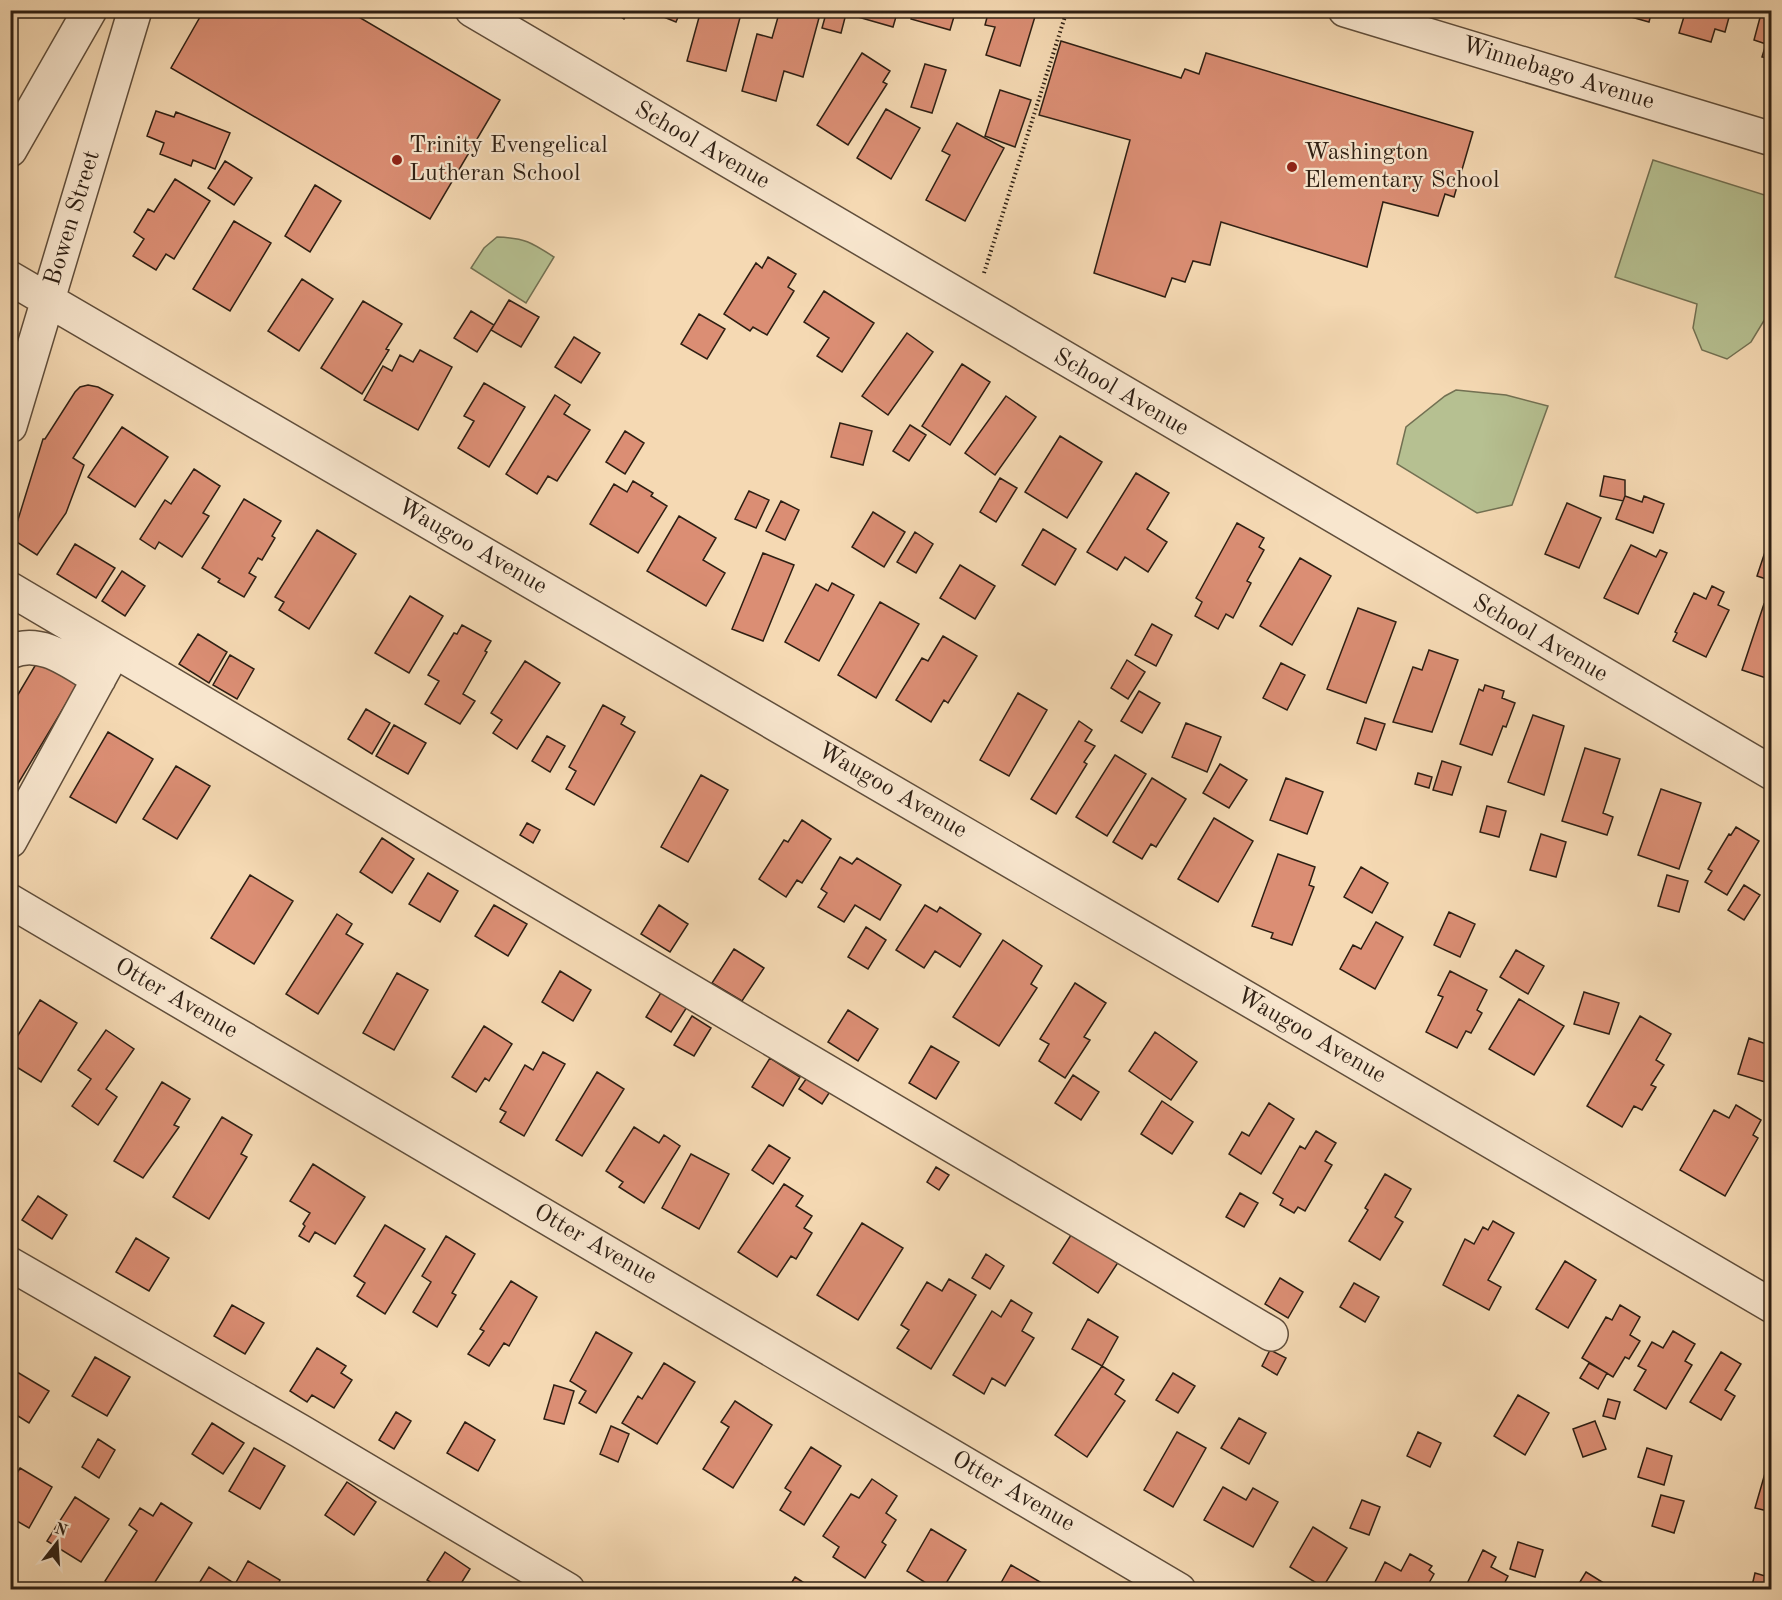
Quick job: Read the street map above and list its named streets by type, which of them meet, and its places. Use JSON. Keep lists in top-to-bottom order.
{
  "streets": {
    "street": [
      "Winnebago Avenue",
      "School Avenue",
      "Bowen Street",
      "Waugoo Avenue",
      "Otter Avenue"
    ]
  },
  "crossings": [
    ["Bowen Street", "Waugoo Avenue"]
  ],
  "places": ["Trinity Evengelical Lutheran School", "Washington Elementary School"],
  "north": "top"
}
